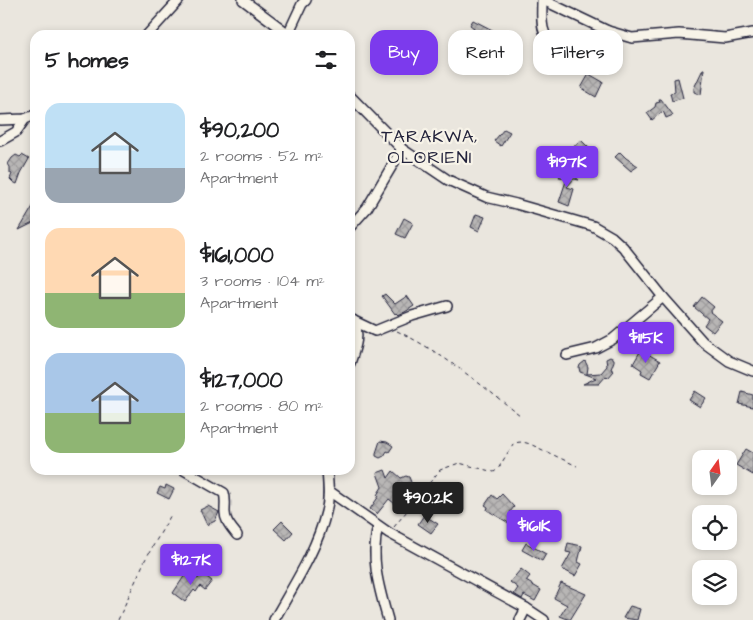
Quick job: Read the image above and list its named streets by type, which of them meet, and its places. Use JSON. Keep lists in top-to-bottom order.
{
  "districts": ["TARAKWA, OLORIENI"],
  "north": "top",
  "page": {
    "chip": ["Buy", "Rent", "Filters"],
    "heading": "5 homes",
    "list": [
      {
        "name": "$90,200",
        "note": "2 rooms · 52 m² · Apartment"
      },
      {
        "name": "$161,000",
        "note": "3 rooms · 104 m² · Apartment"
      },
      {
        "name": "$127,000",
        "note": "2 rooms · 80 m² · Apartment"
      }
    ],
    "price": [
      "$197K",
      "$115K",
      "$90.2K",
      "$161K",
      "$127K"
    ]
  }
}
